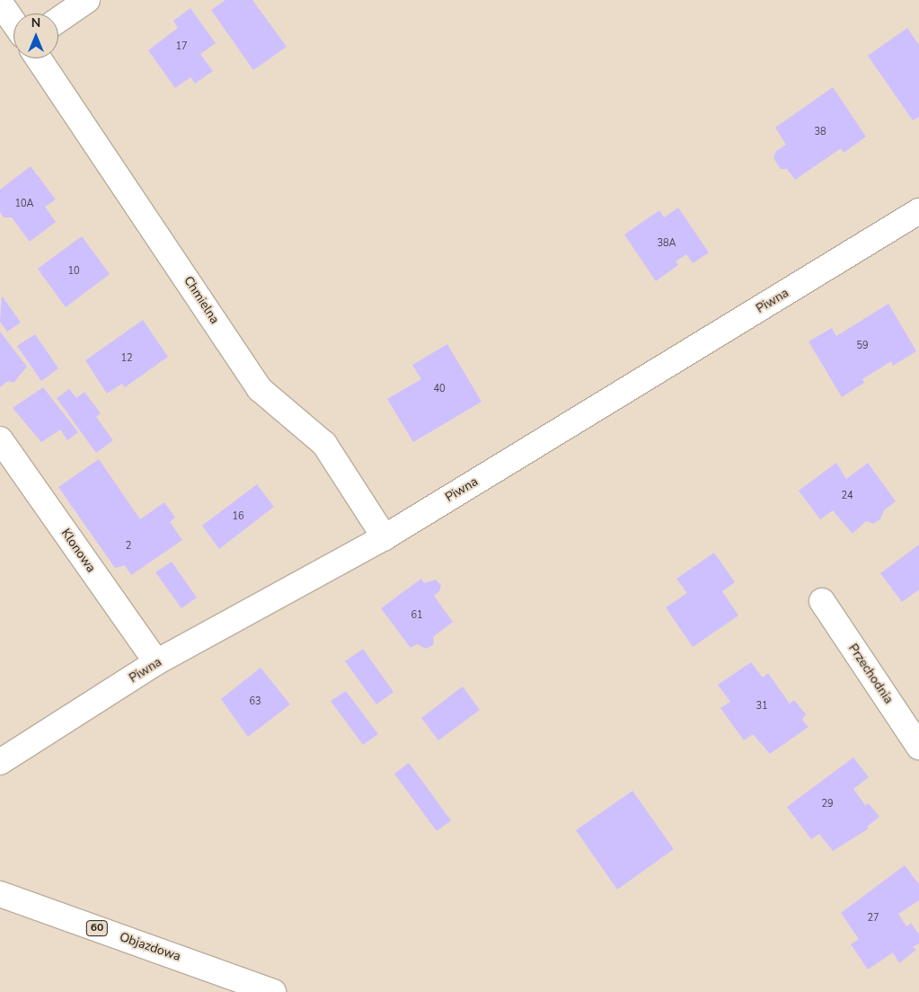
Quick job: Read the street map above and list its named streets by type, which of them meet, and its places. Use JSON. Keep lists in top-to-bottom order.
{
  "streets": {
    "street": [
      "Chmielna",
      "Piwna",
      "Klonowa",
      "Przechodnia",
      "60",
      "Objazdowa"
    ]
  },
  "crossings": [
    ["Chmielna", "Piwna"],
    ["Piwna", "Klonowa"]
  ],
  "house_numbers": [
    "17",
    "38",
    "10A",
    "38A",
    "10",
    "59",
    "12",
    "40",
    "24",
    "16",
    "2",
    "61",
    "63",
    "31",
    "29",
    "27"
  ],
  "north": "top"
}
